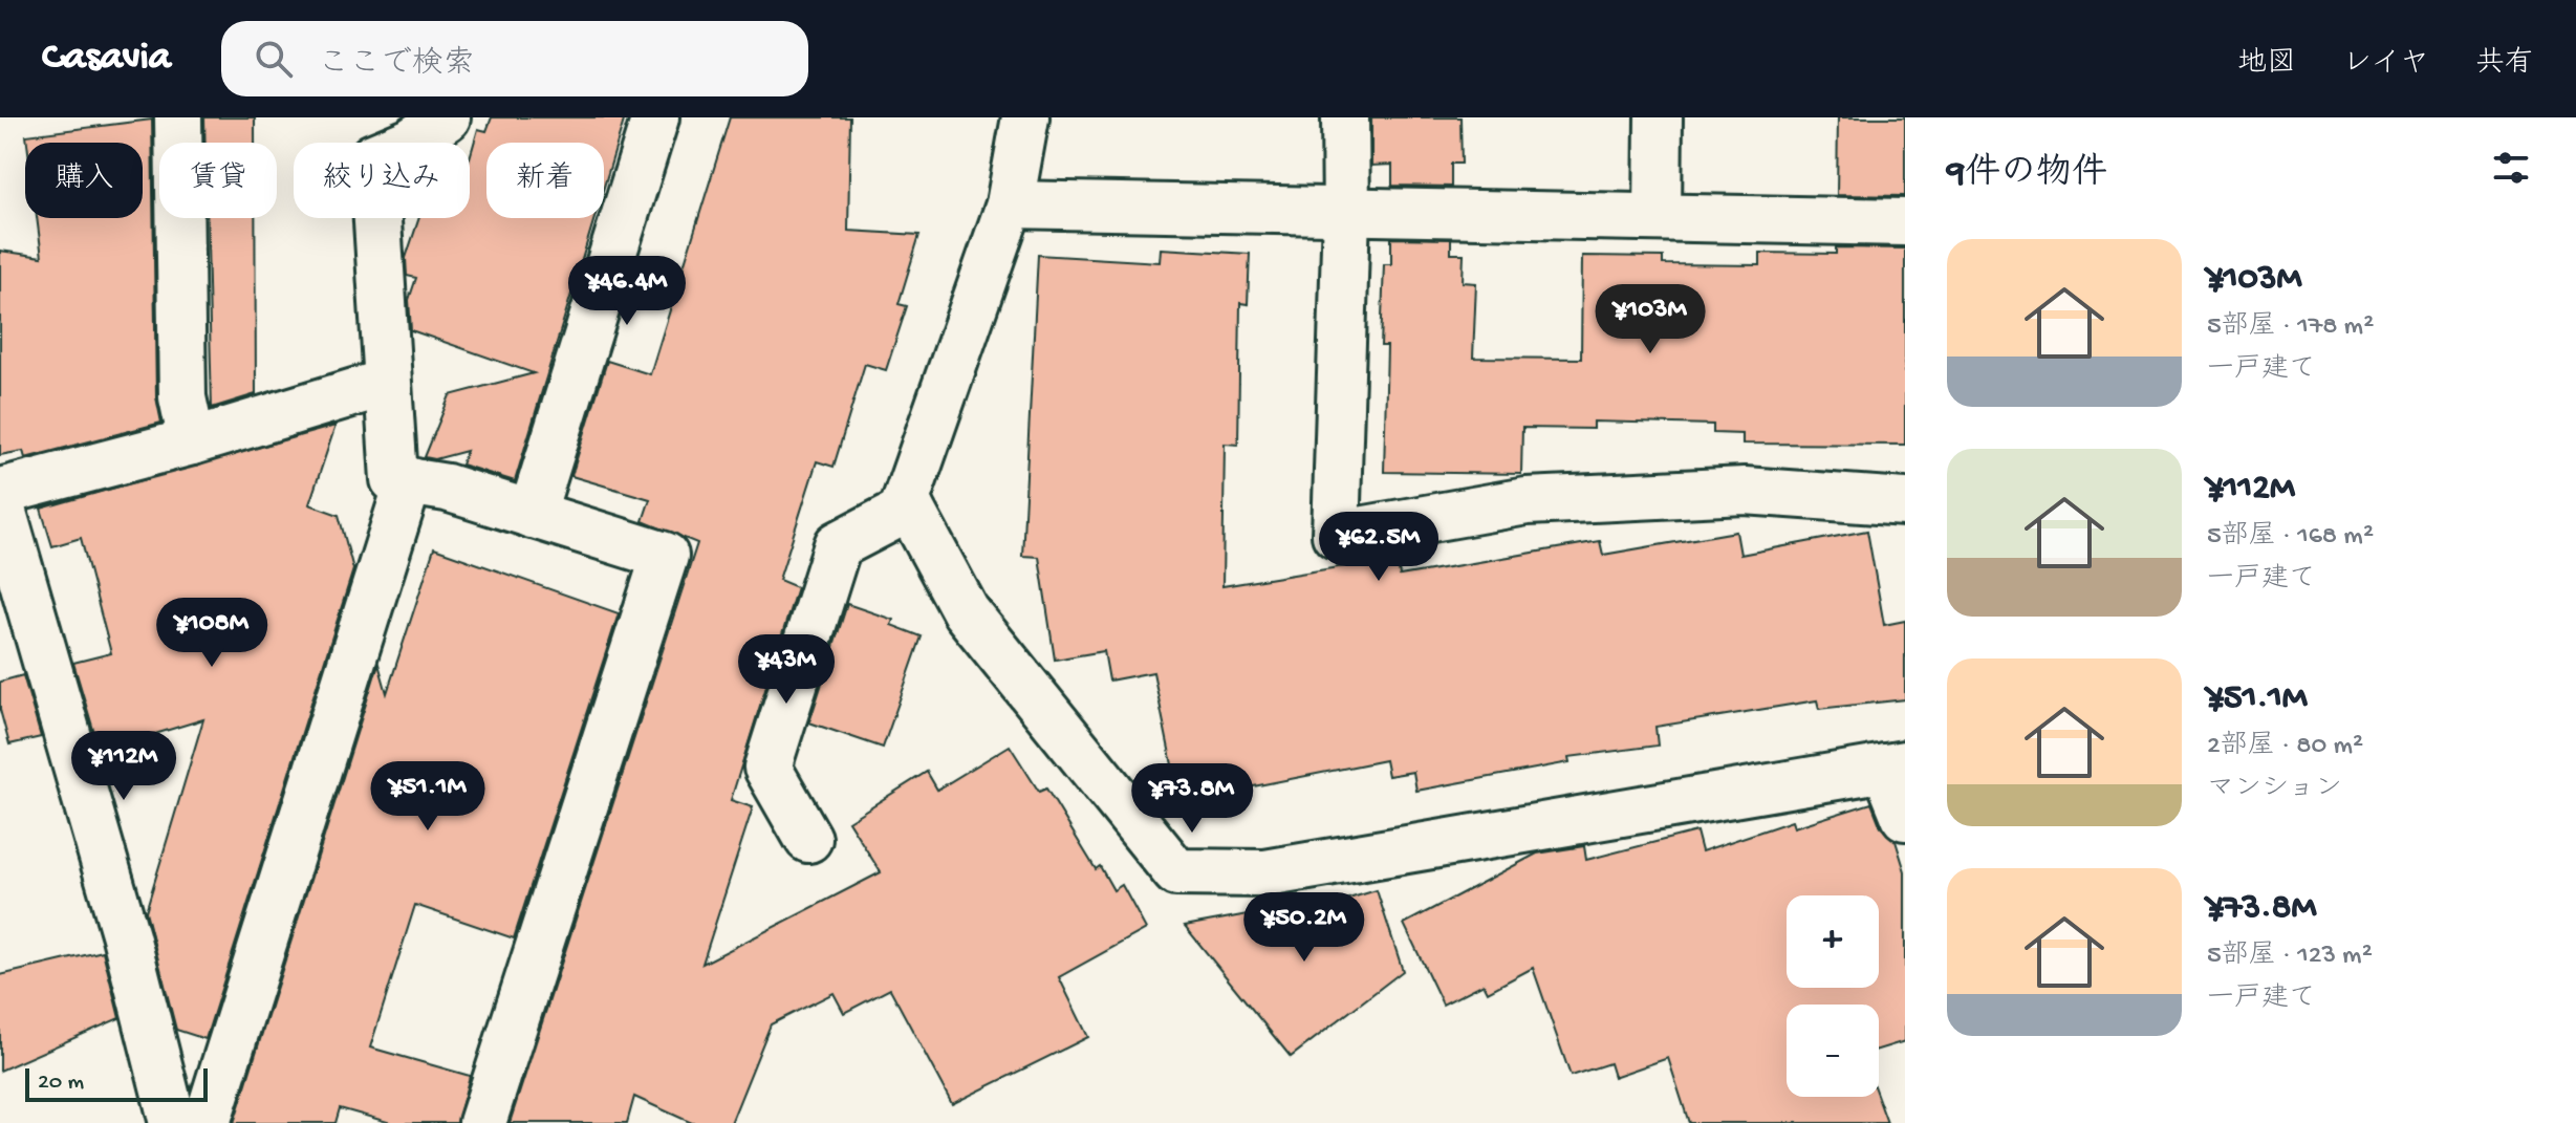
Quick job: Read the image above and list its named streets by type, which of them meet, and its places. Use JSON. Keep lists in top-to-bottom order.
{
  "scale_bar": "20 m",
  "page": {
    "header": "Casavia",
    "search": "ここで検索",
    "nav": ["地図", "レイヤ", "共有"],
    "heading": "9件の物件",
    "chip": [
      "購入",
      "賃貸",
      "絞り込み",
      "新着"
    ],
    "list": [
      {
        "name": "¥103M",
        "note": "5部屋 · 178 m² · 一戸建て"
      },
      {
        "name": "¥112M",
        "note": "5部屋 · 168 m² · 一戸建て"
      },
      {
        "name": "¥51.1M",
        "note": "2部屋 · 80 m² · マンション"
      },
      {
        "name": "¥73.8M",
        "note": "5部屋 · 123 m² · 一戸建て"
      }
    ],
    "price": [
      "¥46.4M",
      "¥103M",
      "¥62.5M",
      "¥108M",
      "¥43M",
      "¥112M",
      "¥51.1M",
      "¥73.8M",
      "¥50.2M"
    ],
    "map_buttons": ["+", "−"],
    "scale": "20 m"
  }
}
